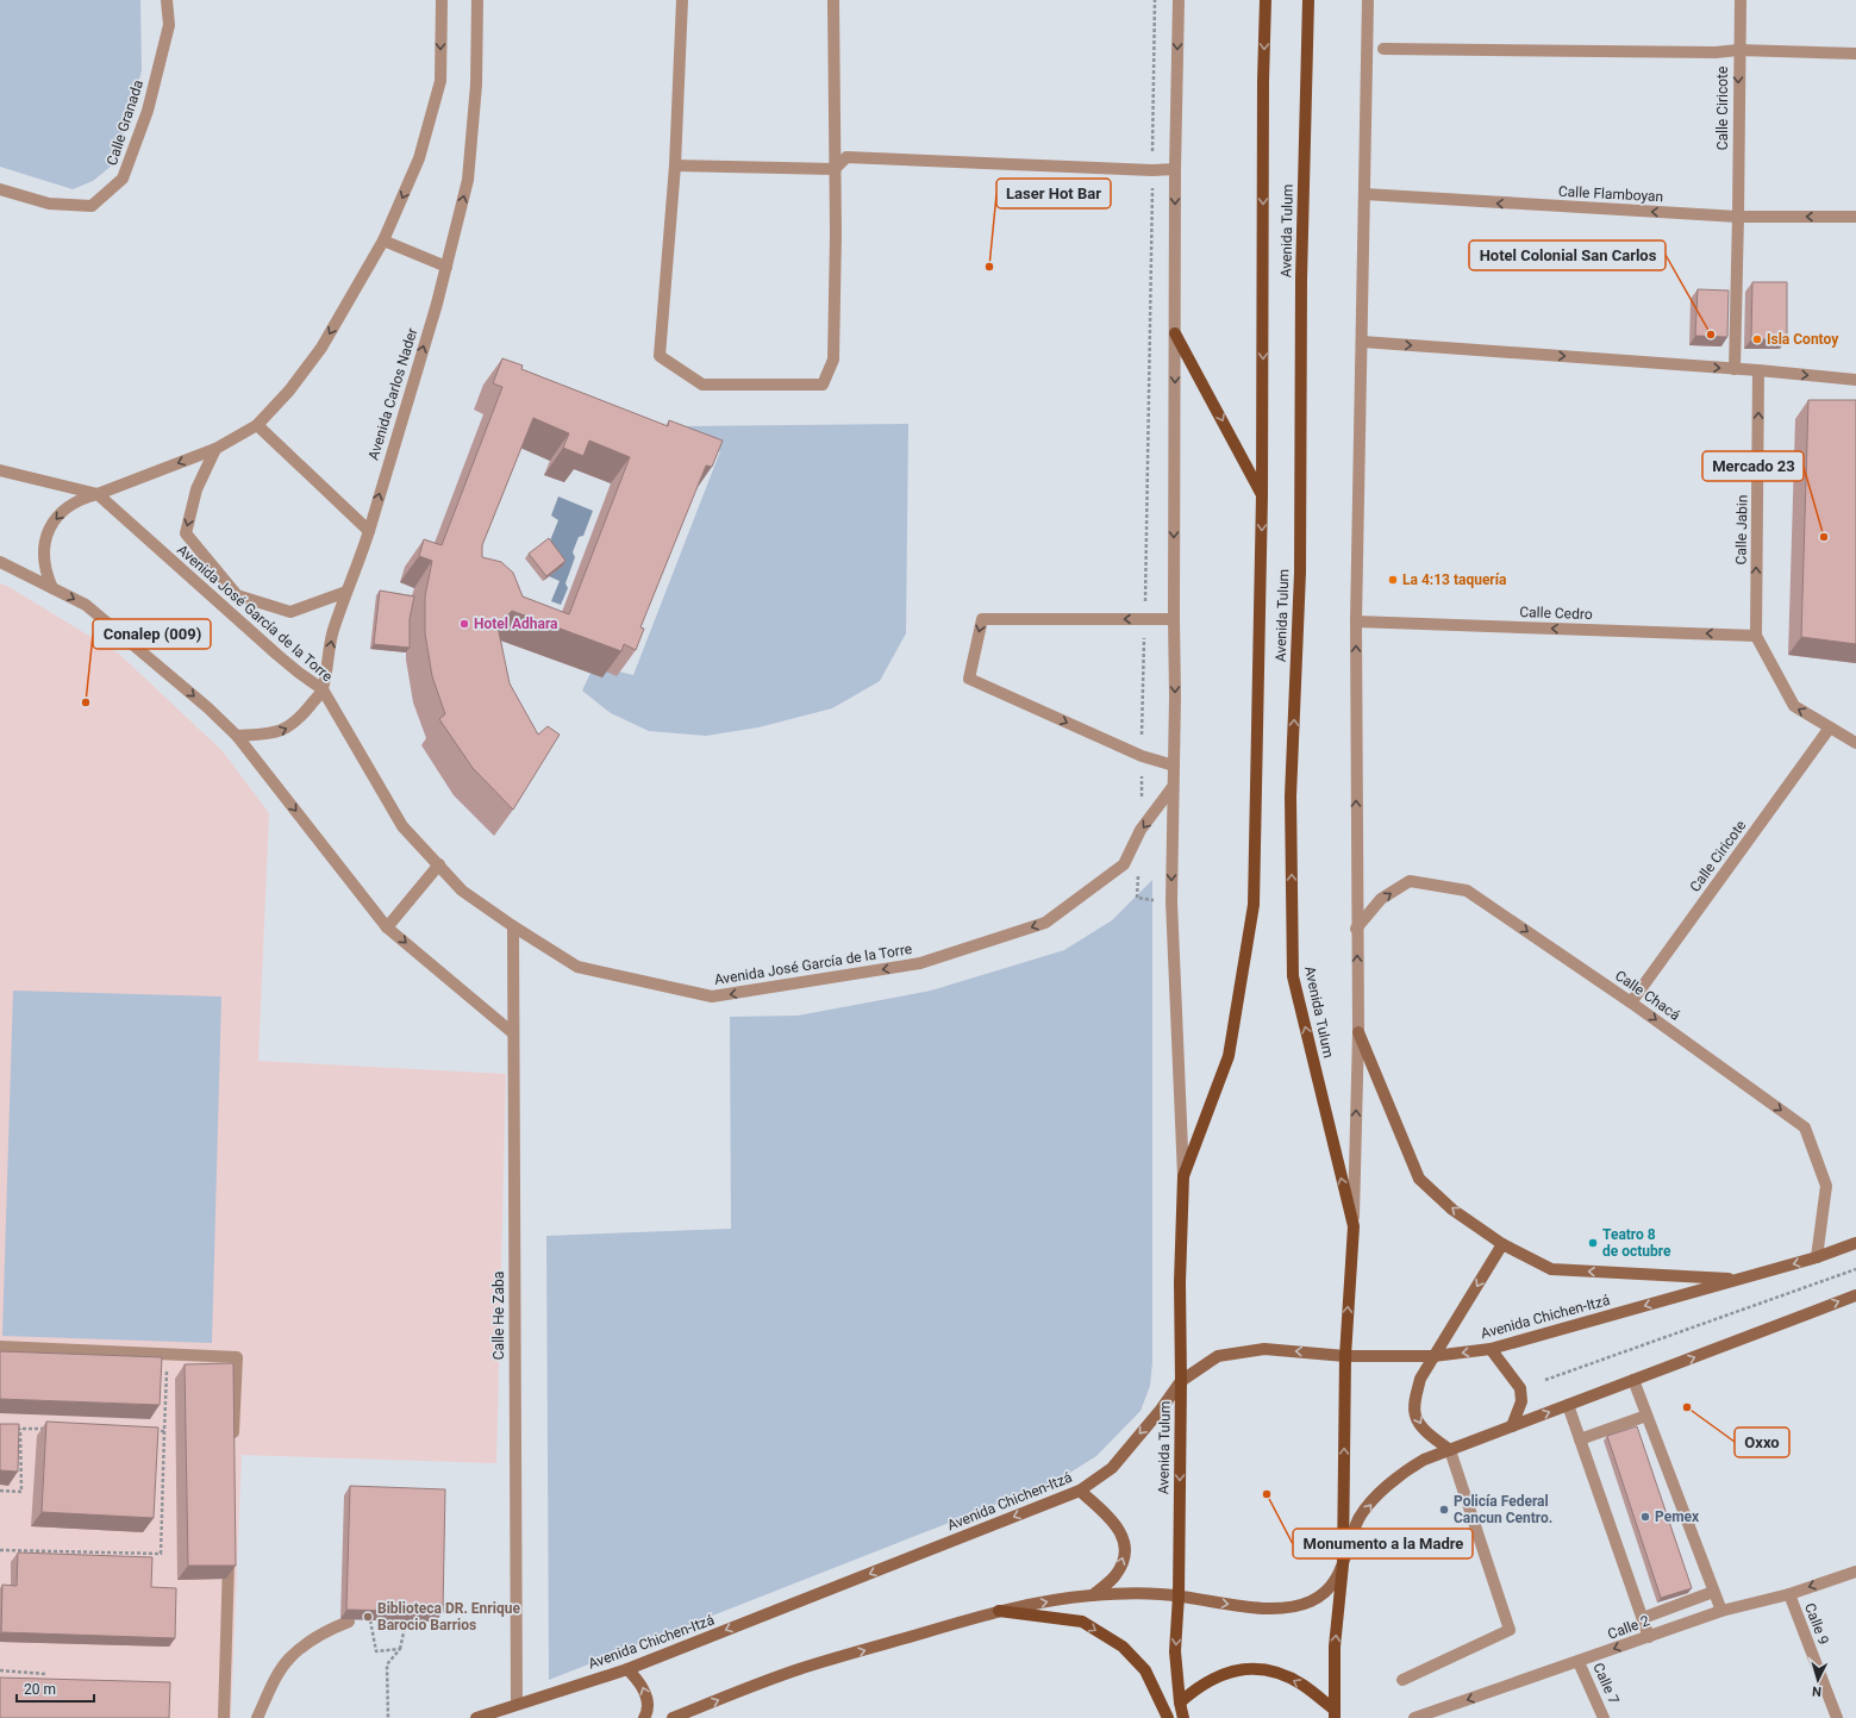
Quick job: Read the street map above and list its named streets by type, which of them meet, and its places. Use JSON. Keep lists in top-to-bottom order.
{
  "streets": {
    "main road": ["Avenida Tulum", "Avenida Chichen-Itzá"],
    "street": [
      "Calle Ciricote",
      "Calle Granada",
      "Calle Flamboyan",
      "Avenida Carlos Nader",
      "Calle Jabin",
      "Avenida José García de la Torre",
      "Calle Cedro",
      "Calle Chacá",
      "Calle He Zaba",
      "Calle 9",
      "Calle 2",
      "Calle 7"
    ]
  },
  "crossings": [
    ["Calle Ciricote", "Calle Flamboyan"],
    ["Calle Ciricote", "Calle Jabin"],
    ["Calle Ciricote", "Calle Chacá"],
    ["Calle Flamboyan", "Avenida Tulum"],
    ["Avenida Tulum", "Avenida José García de la Torre"],
    ["Avenida Tulum", "Calle Cedro"],
    ["Avenida Tulum", "Calle Chacá"],
    ["Avenida Tulum", "Avenida Chichen-Itzá"],
    ["Avenida Carlos Nader", "Avenida José García de la Torre"],
    ["Calle Jabin", "Calle Cedro"],
    ["Avenida José García de la Torre", "Calle He Zaba"],
    ["Calle Chacá", "Avenida Chichen-Itzá"],
    ["Calle He Zaba", "Avenida Chichen-Itzá"],
    ["Calle 9", "Calle 2"],
    ["Calle 2", "Calle 7"]
  ],
  "one_way": [
    "Calle Flamboyan",
    "Calle Jabin",
    "Avenida José García de la Torre",
    "Calle Cedro",
    "Calle Chacá",
    "Calle 2"
  ],
  "places": [
    "Laser Hot Bar",
    "Hotel Colonial San Carlos",
    "Isla Contoy",
    "Mercado 23",
    "La 4:13 taquería",
    "Hotel Adhara",
    "Conalep (009)",
    "Teatro 8 de octubre",
    "Oxxo",
    "Monumento a la Madre",
    "Policía Federal Cancun Centro.",
    "Pemex",
    "Biblioteca DR. Enrique Barocio Barrios"
  ],
  "scale_bar": "20 m",
  "north": "bottom"
}
